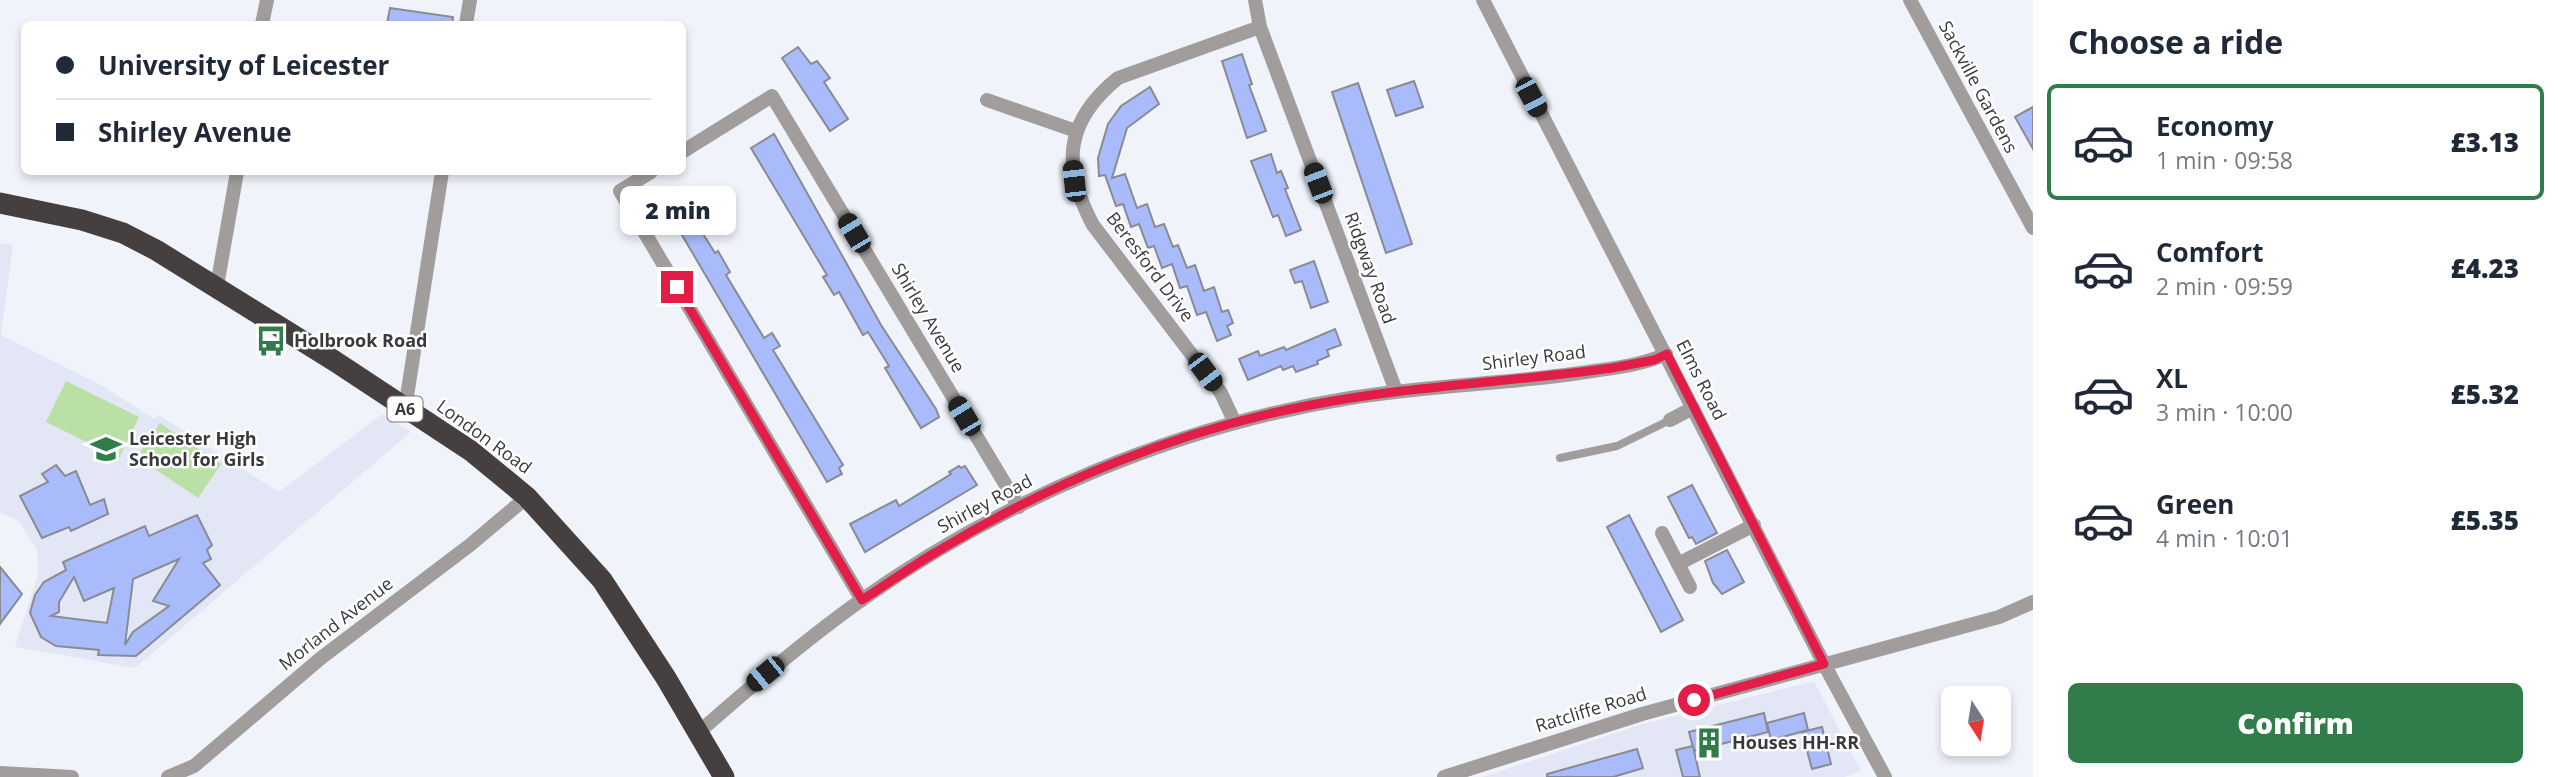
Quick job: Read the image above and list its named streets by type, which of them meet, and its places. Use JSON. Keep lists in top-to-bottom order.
{
  "streets": {
    "highway": ["A6", "London Road"],
    "street": [
      "Sackville Gardens",
      "Beresford Drive",
      "Ridgway Road",
      "Shirley Avenue",
      "Shirley Road",
      "Elms Road",
      "Morland Avenue",
      "Ratcliffe Road"
    ]
  },
  "crossings": [
    ["Beresford Drive", "Ridgway Road"],
    ["Beresford Drive", "Shirley Road"],
    ["Ridgway Road", "Shirley Road"],
    ["Shirley Avenue", "Shirley Road"],
    ["Shirley Road", "Elms Road"],
    ["Shirley Road", "London Road"],
    ["Elms Road", "Ratcliffe Road"],
    ["London Road", "Morland Avenue"]
  ],
  "places": {
    "bus stop": ["Holbrook Road"],
    "school or university": ["Leicester High School for Girls"],
    "building": ["Houses HH-RR"]
  },
  "north": "bottom",
  "page": {
    "heading": "Choose a ride",
    "banner": ["University of Leicester", "Shirley Avenue"],
    "list": [
      {
        "name": "Economy",
        "note": "1 min · 09:58",
        "value": "£3.13"
      },
      {
        "name": "Comfort",
        "note": "2 min · 09:59",
        "value": "£4.23"
      },
      {
        "name": "XL",
        "note": "3 min · 10:00",
        "value": "£5.32"
      },
      {
        "name": "Green",
        "note": "4 min · 10:01",
        "value": "£5.35"
      }
    ],
    "bubble": "2 min",
    "buttons": "Confirm"
  }
}
